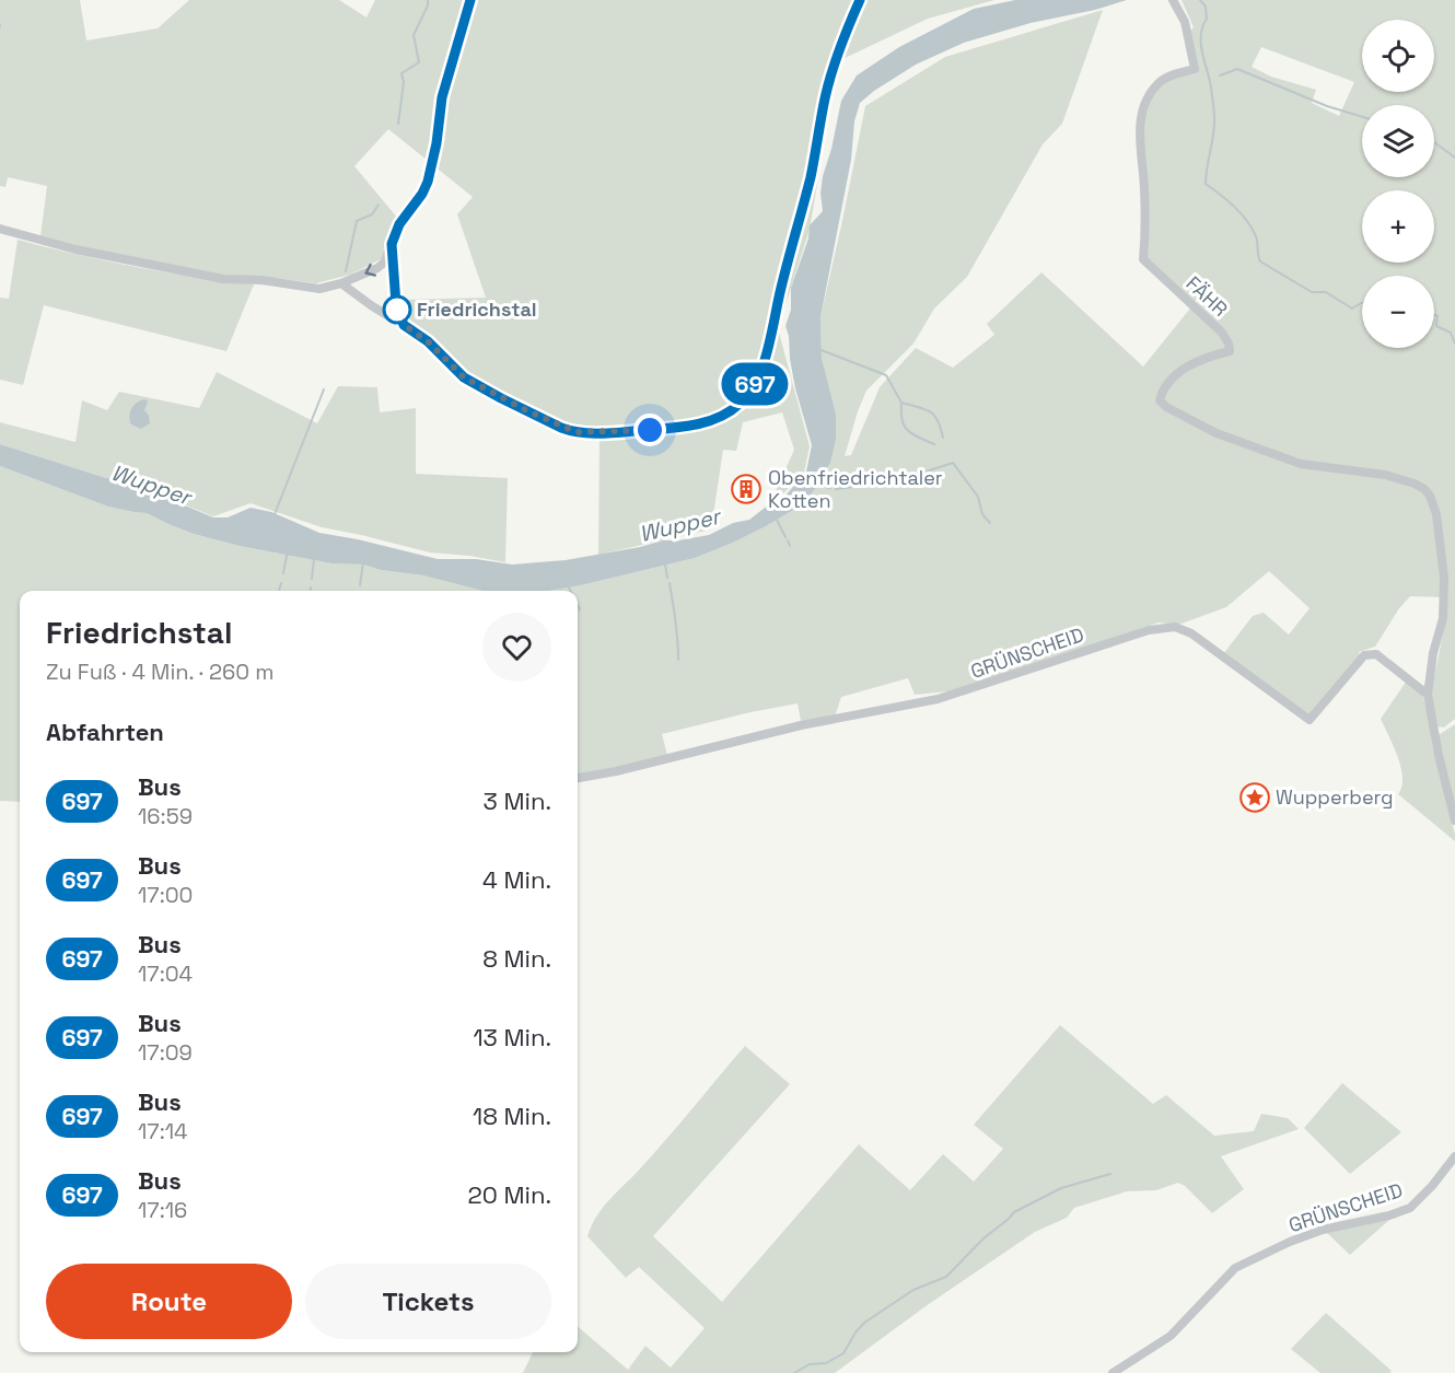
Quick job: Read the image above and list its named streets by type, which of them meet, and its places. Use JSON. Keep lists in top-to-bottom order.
{
  "streets": {
    "street": ["FÄHR", "GRÜNSCHEID"]
  },
  "crossings": [
    ["FÄHR", "GRÜNSCHEID"]
  ],
  "water": ["Wupper"],
  "places": {
    "other": ["Friedrichstal"],
    "building": ["Obenfriedrichtaler Kotten"],
    "place": ["Wupperberg"]
  },
  "lines": ["bus line 697"],
  "page": {
    "on_map": "697",
    "map_buttons": ["+", "−"],
    "heading": [
      ["Friedrichstal", "Zu Fuß · 4 Min. · 260 m"],
      "Abfahrten"
    ],
    "list": [
      {
        "mark": "697",
        "name": "Bus",
        "note": "16:59",
        "value": "3 Min."
      },
      {
        "mark": "697",
        "name": "Bus",
        "note": "17:00",
        "value": "4 Min."
      },
      {
        "mark": "697",
        "name": "Bus",
        "note": "17:04",
        "value": "8 Min."
      },
      {
        "mark": "697",
        "name": "Bus",
        "note": "17:09",
        "value": "13 Min."
      },
      {
        "mark": "697",
        "name": "Bus",
        "note": "17:14",
        "value": "18 Min."
      },
      {
        "mark": "697",
        "name": "Bus",
        "note": "17:16",
        "value": "20 Min."
      }
    ],
    "buttons": ["Route", "Tickets"]
  }
}
